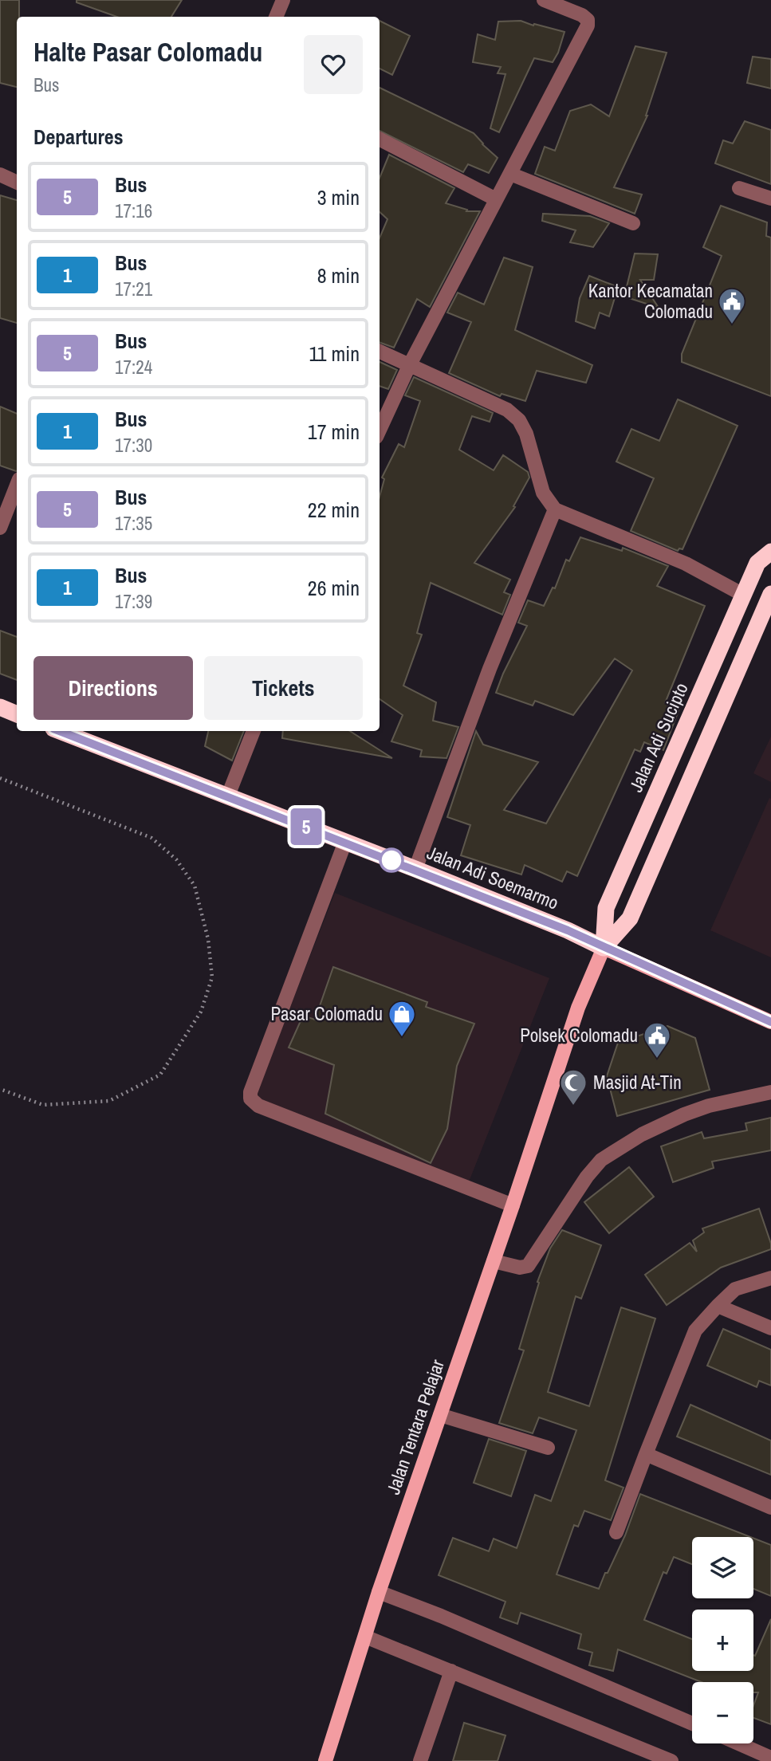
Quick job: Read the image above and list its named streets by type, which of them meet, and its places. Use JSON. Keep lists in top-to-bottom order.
{
  "streets": {
    "highway": ["Jalan Adi Sucipto", "Jalan Adi Soemarmo"],
    "main road": ["Jalan Tentara Pelajar"]
  },
  "crossings": [
    ["Jalan Adi Sucipto", "Jalan Adi Soemarmo"],
    ["Jalan Adi Sucipto", "Jalan Tentara Pelajar"]
  ],
  "places": {
    "public building": ["Kantor Kecamatan Colomadu", "Polsek Colomadu"],
    "shop": ["Pasar Colomadu"],
    "mosque": ["Masjid At-Tin"]
  },
  "lines": ["bus line 5"],
  "page": {
    "on_map": "5",
    "heading": [
      ["Halte Pasar Colomadu", "Bus"],
      "Departures"
    ],
    "list": [
      {
        "mark": "5",
        "name": "Bus",
        "note": "17:16",
        "value": "3 min"
      },
      {
        "mark": "1",
        "name": "Bus",
        "note": "17:21",
        "value": "8 min"
      },
      {
        "mark": "5",
        "name": "Bus",
        "note": "17:24",
        "value": "11 min"
      },
      {
        "mark": "1",
        "name": "Bus",
        "note": "17:30",
        "value": "17 min"
      },
      {
        "mark": "5",
        "name": "Bus",
        "note": "17:35",
        "value": "22 min"
      },
      {
        "mark": "1",
        "name": "Bus",
        "note": "17:39",
        "value": "26 min"
      }
    ],
    "buttons": ["Directions", "Tickets"],
    "map_buttons": ["+", "−"]
  }
}
